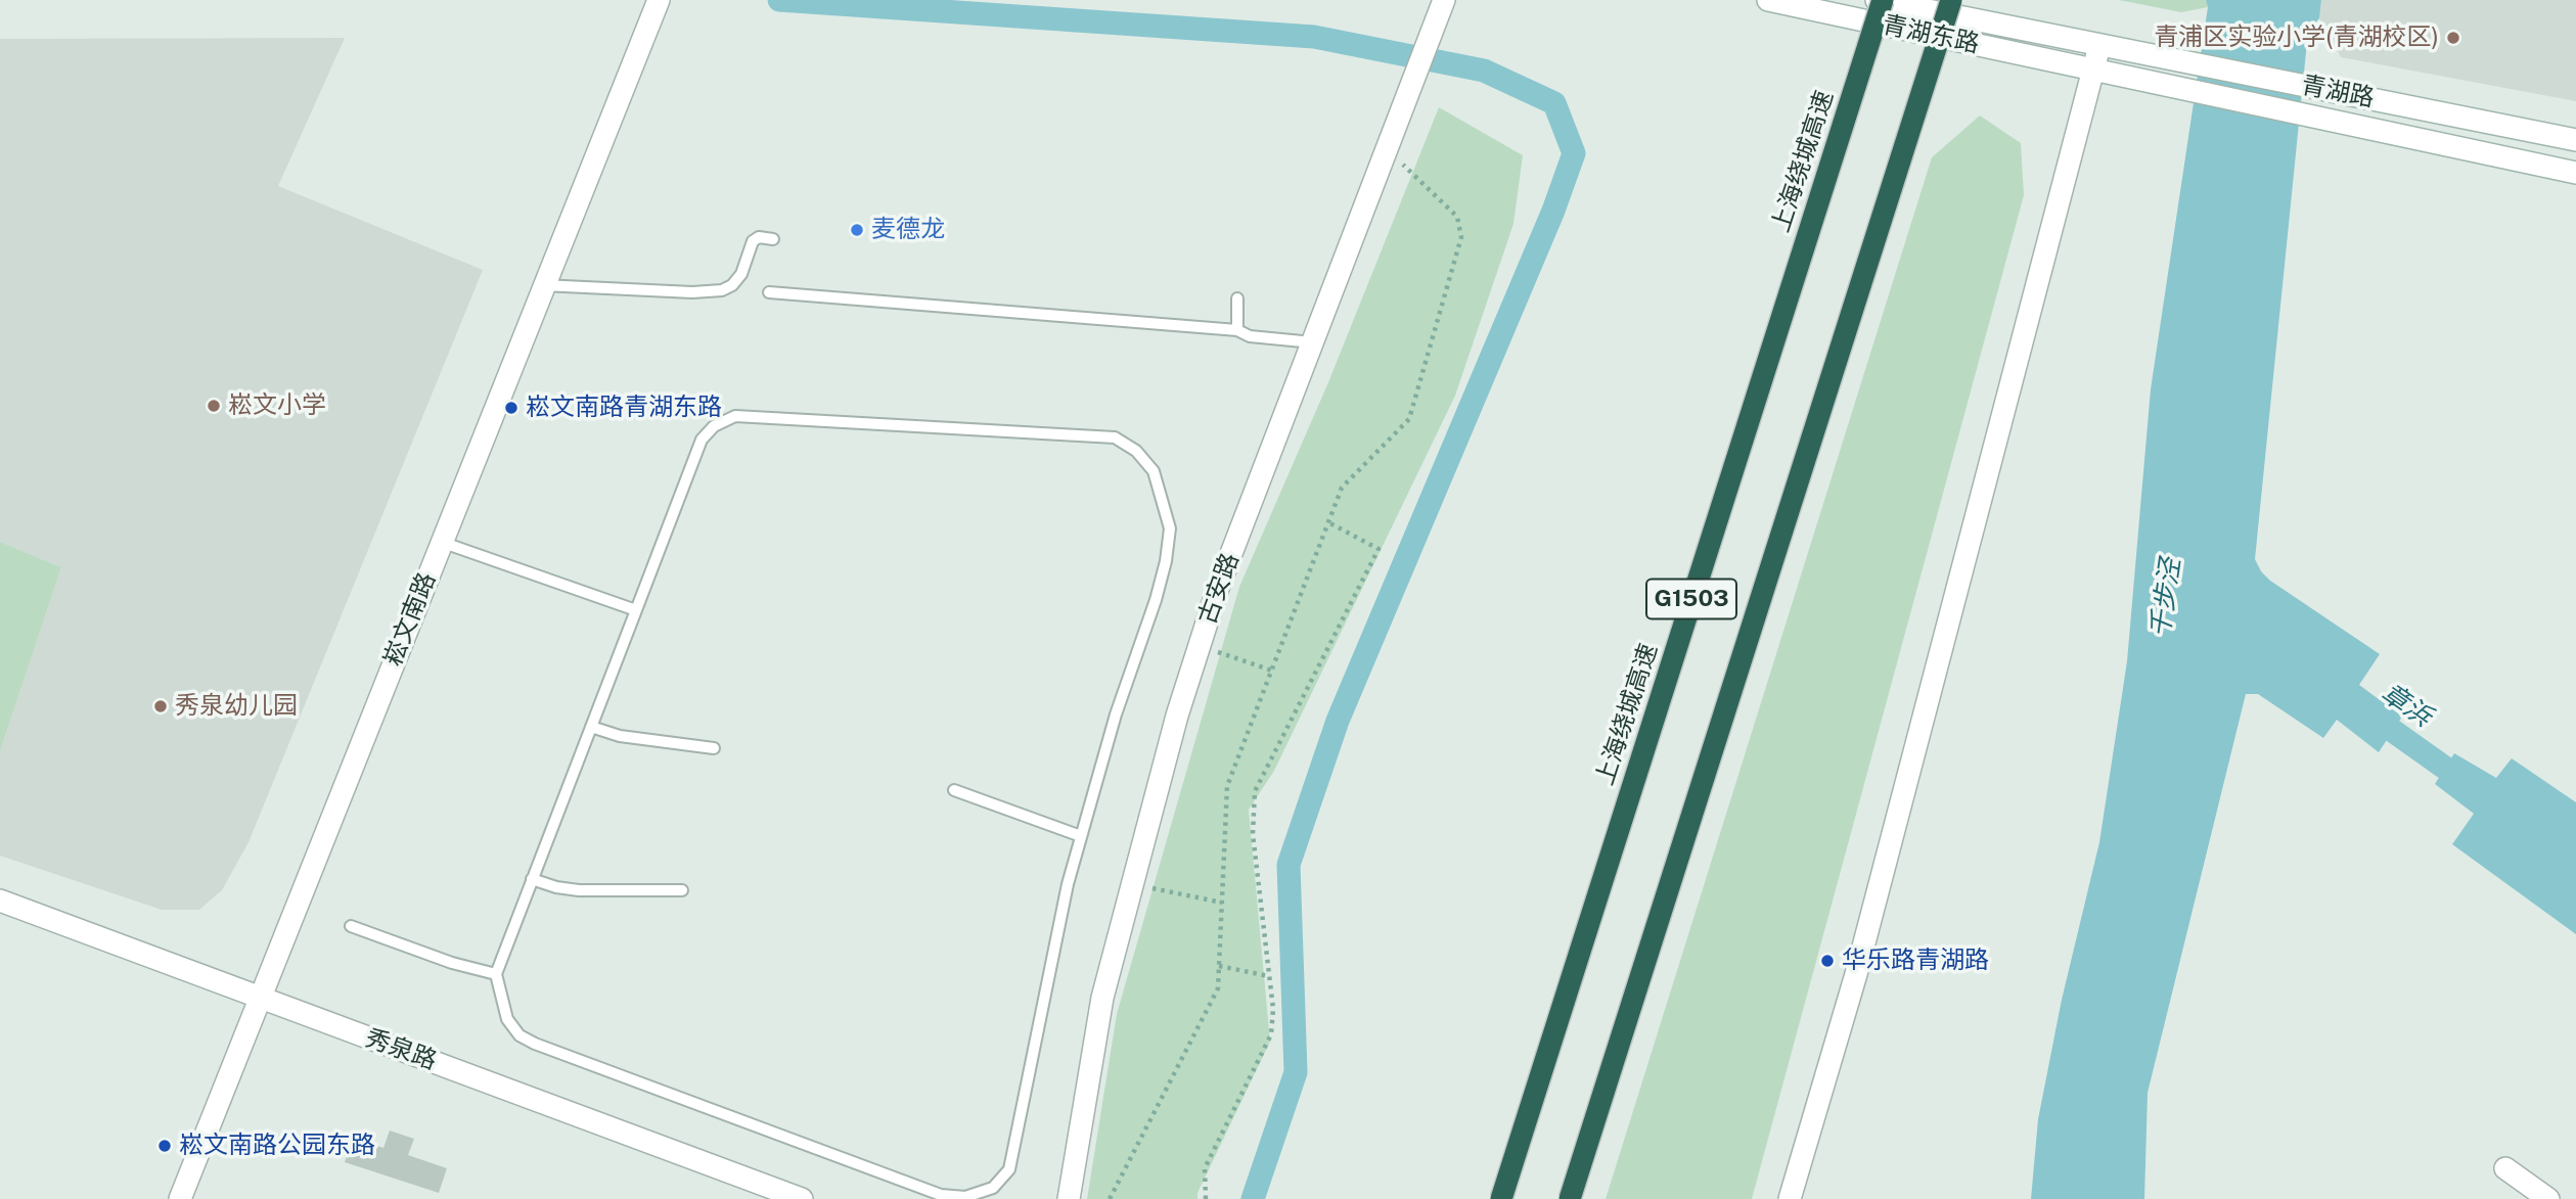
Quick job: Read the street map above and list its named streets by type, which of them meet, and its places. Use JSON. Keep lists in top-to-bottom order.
{
  "streets": {
    "highway": ["上海绕城高速", "G1503"],
    "street": [
      "青湖东路",
      "青湖路",
      "古安路",
      "崧文南路",
      "秀泉路"
    ]
  },
  "crossings": [
    ["青湖东路", "青湖路"],
    ["崧文南路", "秀泉路"]
  ],
  "water": ["千步泾", "章浜"],
  "places": [
    "青浦区实验小学(青湖校区)",
    "麦德龙",
    "崧文小学",
    "崧文南路青湖东路",
    "秀泉幼儿园",
    "华乐路青湖路",
    "崧文南路公园东路"
  ]
}
